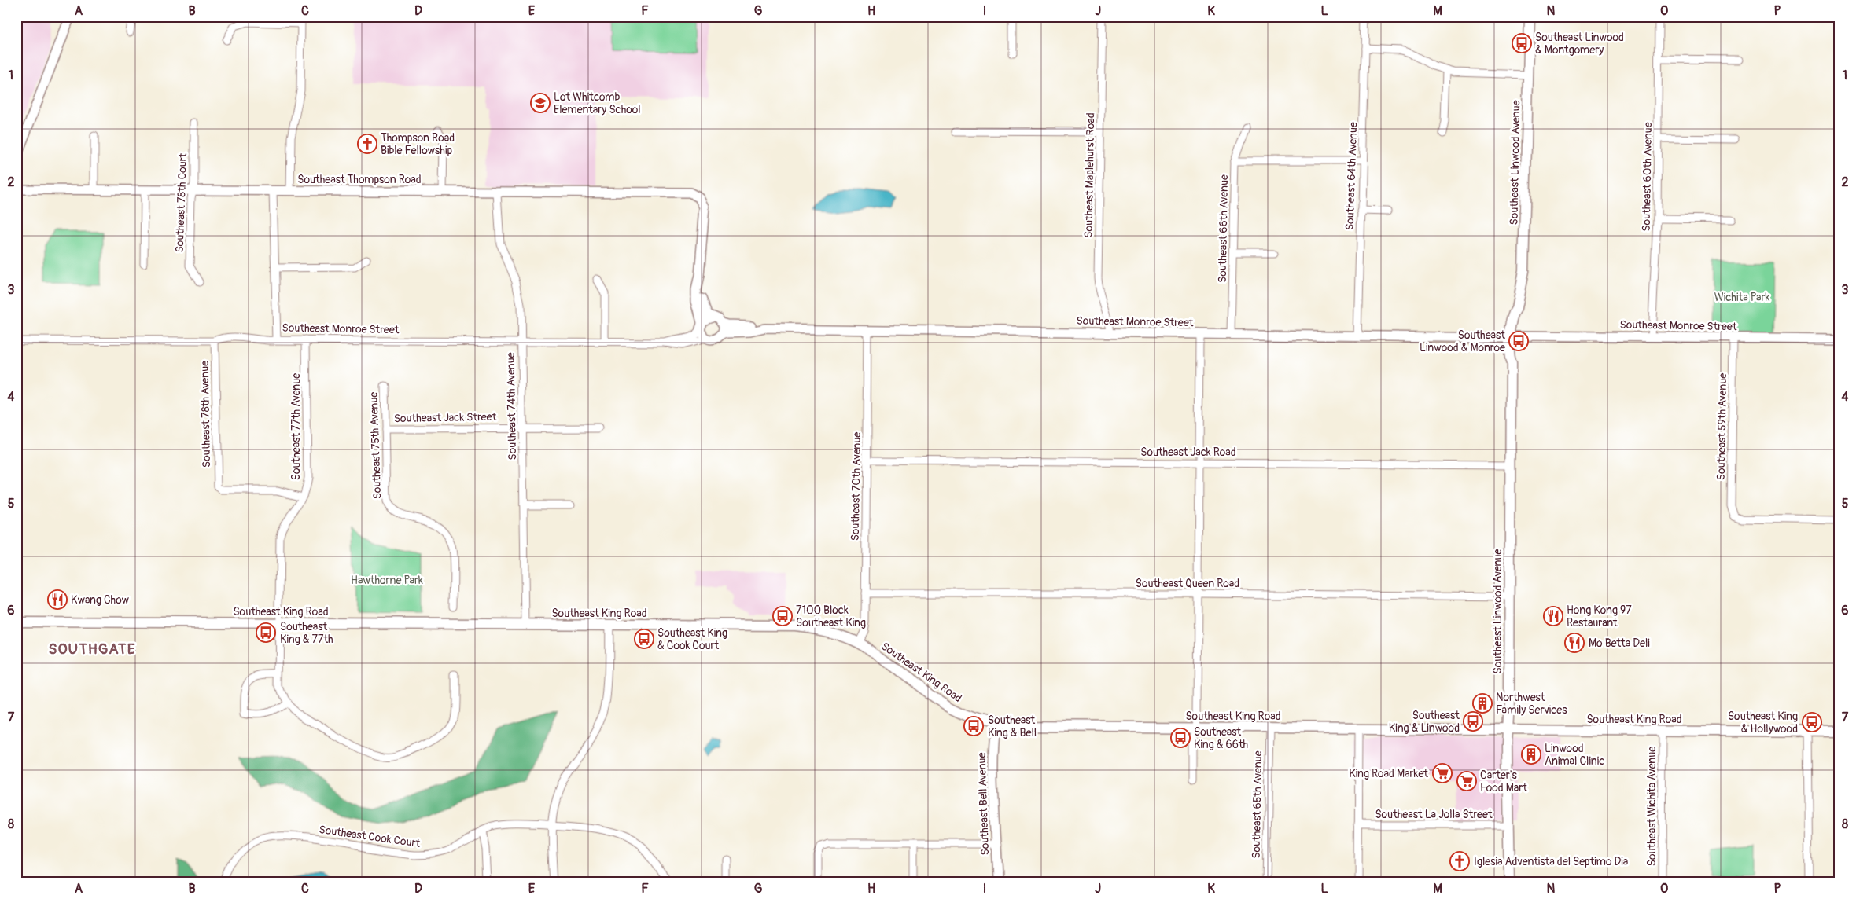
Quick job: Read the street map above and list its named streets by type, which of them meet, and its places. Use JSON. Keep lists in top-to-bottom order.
{
  "streets": {
    "main road": ["Southeast Linwood Avenue", "Southeast King Road"],
    "street": [
      "Southeast Maplehurst Road",
      "Southeast 64th Avenue",
      "Southeast 60th Avenue",
      "Southeast Thompson Road",
      "Southeast 78th Court",
      "Southeast 66th Avenue",
      "Southeast Monroe Street",
      "Southeast 74th Avenue",
      "Southeast 78th Avenue",
      "Southeast Jack Street",
      "Southeast 77th Avenue",
      "Southeast 59th Avenue",
      "Southeast 75th Avenue",
      "Southeast Jack Road",
      "Southeast 70th Avenue",
      "Southeast Queen Road",
      "Southeast Bell Avenue",
      "Southeast 65th Avenue",
      "Southeast Wichita Avenue",
      "Southeast La Jolla Street",
      "Southeast Cook Court"
    ]
  },
  "crossings": [
    ["Southeast Linwood Avenue", "Southeast Monroe Street"],
    ["Southeast Linwood Avenue", "Southeast Jack Road"],
    ["Southeast Linwood Avenue", "Southeast Queen Road"],
    ["Southeast Linwood Avenue", "Southeast King Road"],
    ["Southeast Linwood Avenue", "Southeast La Jolla Street"],
    ["Southeast Maplehurst Road", "Southeast Monroe Street"],
    ["Southeast 64th Avenue", "Southeast Monroe Street"],
    ["Southeast 60th Avenue", "Southeast Monroe Street"],
    ["Southeast Thompson Road", "Southeast 78th Court"],
    ["Southeast Thompson Road", "Southeast 74th Avenue"],
    ["Southeast 66th Avenue", "Southeast Monroe Street"],
    ["Southeast Monroe Street", "Southeast 74th Avenue"],
    ["Southeast Monroe Street", "Southeast 78th Avenue"],
    ["Southeast Monroe Street", "Southeast 77th Avenue"],
    ["Southeast Monroe Street", "Southeast 59th Avenue"],
    ["Southeast Monroe Street", "Southeast 70th Avenue"],
    ["Southeast 74th Avenue", "Southeast Jack Street"],
    ["Southeast 74th Avenue", "Southeast King Road"],
    ["Southeast 78th Avenue", "Southeast 77th Avenue"],
    ["Southeast Jack Street", "Southeast 75th Avenue"],
    ["Southeast 77th Avenue", "Southeast King Road"],
    ["Southeast Jack Road", "Southeast 70th Avenue"],
    ["Southeast 70th Avenue", "Southeast Queen Road"],
    ["Southeast 70th Avenue", "Southeast King Road"],
    ["Southeast King Road", "Southeast Bell Avenue"],
    ["Southeast King Road", "Southeast 65th Avenue"],
    ["Southeast King Road", "Southeast Wichita Avenue"]
  ],
  "districts": ["SOUTHGATE"],
  "parks": ["Wichita Park", "Hawthorne Park"],
  "places": {
    "bus stop": [
      "Southeast Linwood & Montgomery",
      "Southeast Linwood & Monroe",
      "7100 Block Southeast King",
      "Southeast King & 77th",
      "Southeast King & Cook Court",
      "Southeast King & Linwood",
      "Southeast King & Hollywood",
      "Southeast King & Bell",
      "Southeast King & 66th"
    ],
    "school or university": ["Lot Whitcomb Elementary School"],
    "church": ["Thompson Road Bible Fellowship", "Iglesia Adventista del Septimo Dia"],
    "restaurant": ["Kwang Chow", "Hong Kong 97 Restaurant", "Mo Betta Deli"],
    "building": ["Northwest Family Services", "Linwood Animal Clinic"],
    "supermarket": ["King Road Market", "Carter's Food Mart"]
  },
  "grid": {
    "columns": [
      "A",
      "B",
      "C",
      "D",
      "E",
      "F",
      "G",
      "H",
      "I",
      "J",
      "K",
      "L",
      "M",
      "N",
      "O",
      "P"
    ],
    "rows": [
      "1",
      "2",
      "3",
      "4",
      "5",
      "6",
      "7",
      "8"
    ]
  }
}
